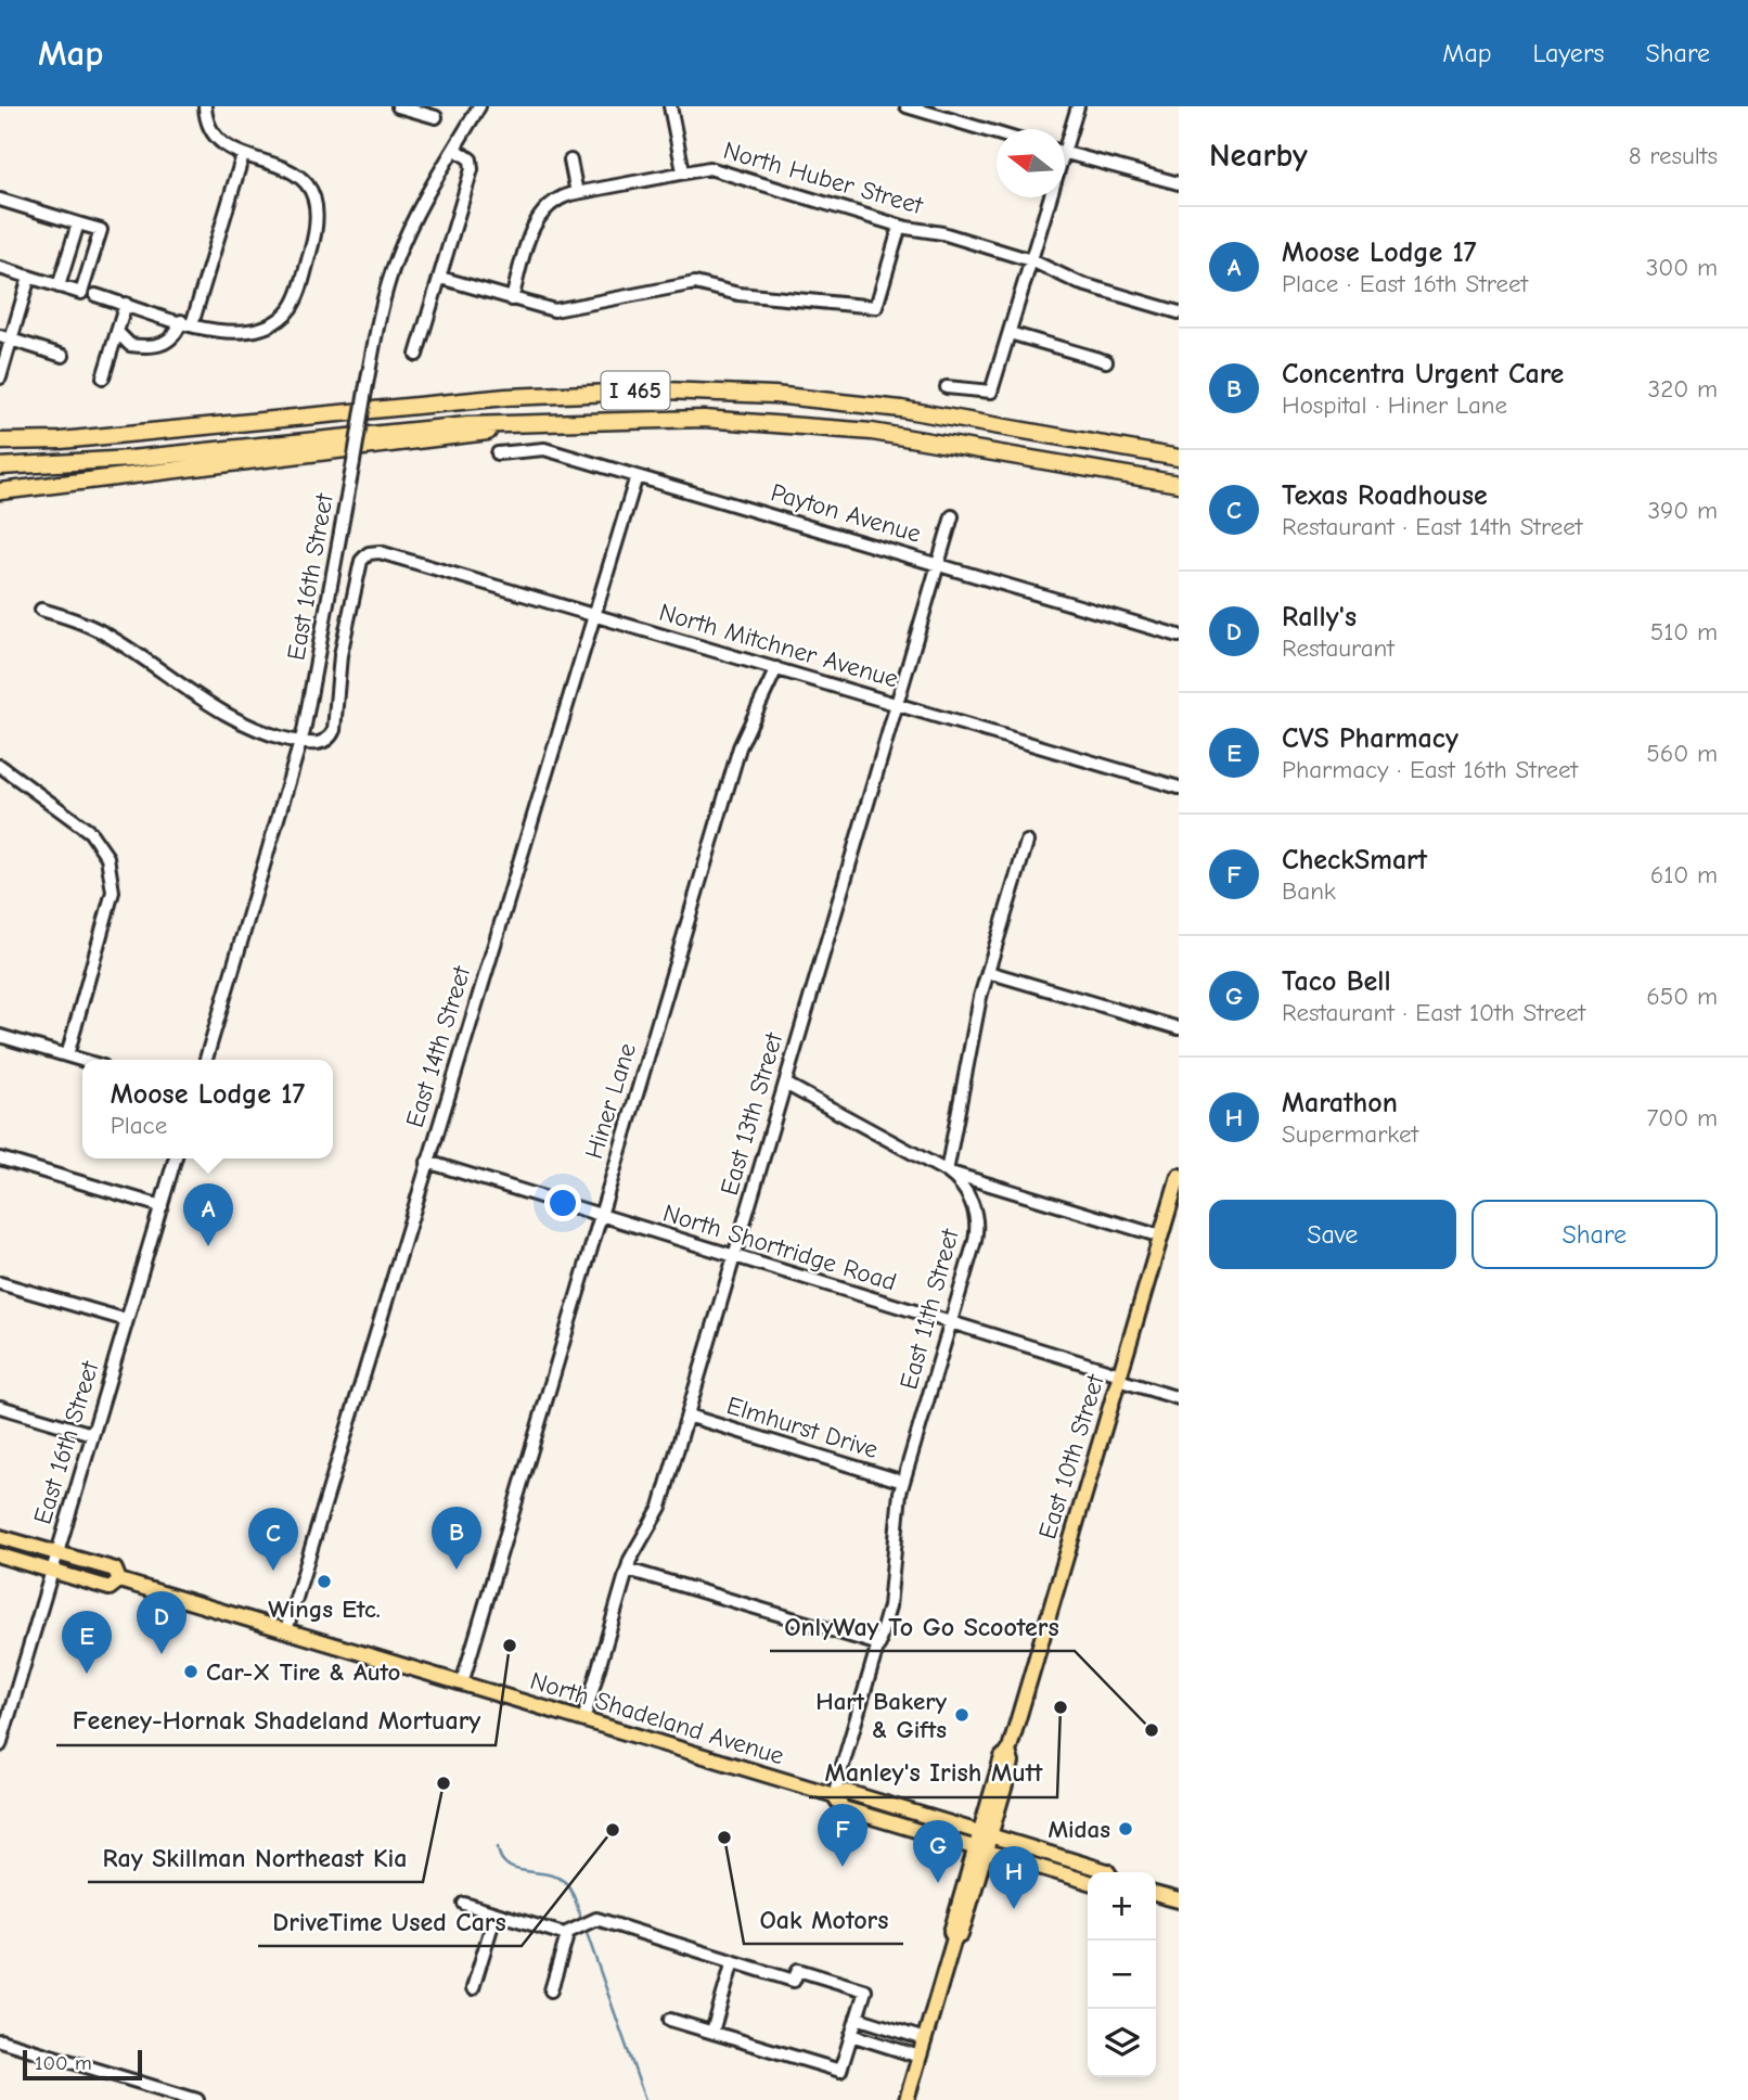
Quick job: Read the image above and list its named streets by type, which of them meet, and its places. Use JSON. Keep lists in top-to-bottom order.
{
  "streets": {
    "highway": ["I 465"],
    "main road": ["East 10th Street", "North Shadeland Avenue"],
    "street": [
      "North Huber Street",
      "Payton Avenue",
      "East 16th Street",
      "North Mitchner Avenue",
      "East 14th Street",
      "Hiner Lane",
      "East 13th Street",
      "North Shortridge Road",
      "East 11th Street",
      "Elmhurst Drive"
    ]
  },
  "crossings": [
    ["Payton Avenue", "East 14th Street"],
    ["Payton Avenue", "East 13th Street"],
    ["East 16th Street", "North Mitchner Avenue"],
    ["East 16th Street", "North Shadeland Avenue"],
    ["North Mitchner Avenue", "East 14th Street"],
    ["North Mitchner Avenue", "Hiner Lane"],
    ["North Mitchner Avenue", "East 13th Street"],
    ["East 14th Street", "North Shortridge Road"],
    ["East 14th Street", "North Shadeland Avenue"],
    ["Hiner Lane", "North Shortridge Road"],
    ["Hiner Lane", "North Shadeland Avenue"],
    ["East 13th Street", "North Shortridge Road"],
    ["East 13th Street", "Elmhurst Drive"],
    ["East 13th Street", "North Shadeland Avenue"],
    ["North Shortridge Road", "East 11th Street"],
    ["North Shortridge Road", "East 10th Street"],
    ["East 11th Street", "Elmhurst Drive"],
    ["East 11th Street", "North Shadeland Avenue"],
    ["East 10th Street", "North Shadeland Avenue"]
  ],
  "places": [
    "Wings Etc.",
    "Feeney-Hornak Shadeland Mortuary",
    "Car-X Tire & Auto",
    "Manley's Irish Mutt",
    "Hart Bakery & Gifts",
    "OnlyWay To Go Scooters",
    "Ray Skillman Northeast Kia",
    "Midas",
    "DriveTime Used Cars",
    "Oak Motors"
  ],
  "scale_bar": "100 m",
  "north": "left",
  "page": {
    "header": "Map",
    "nav": ["Map", "Layers", "Share"],
    "heading": ["Nearby", "8 results"],
    "list": [
      {
        "mark": "A",
        "name": "Moose Lodge 17",
        "note": "Place · East 16th Street",
        "value": "300 m"
      },
      {
        "mark": "B",
        "name": "Concentra Urgent Care",
        "note": "Hospital · Hiner Lane",
        "value": "320 m"
      },
      {
        "mark": "C",
        "name": "Texas Roadhouse",
        "note": "Restaurant · East 14th Street",
        "value": "390 m"
      },
      {
        "mark": "D",
        "name": "Rally's",
        "note": "Restaurant",
        "value": "510 m"
      },
      {
        "mark": "E",
        "name": "CVS Pharmacy",
        "note": "Pharmacy · East 16th Street",
        "value": "560 m"
      },
      {
        "mark": "F",
        "name": "CheckSmart",
        "note": "Bank",
        "value": "610 m"
      },
      {
        "mark": "G",
        "name": "Taco Bell",
        "note": "Restaurant · East 10th Street",
        "value": "650 m"
      },
      {
        "mark": "H",
        "name": "Marathon",
        "note": "Supermarket",
        "value": "700 m"
      }
    ],
    "popup": ["Moose Lodge 17", "Place"],
    "buttons": ["Save", "Share"],
    "pins": [
      "A",
      "B",
      "C",
      "D",
      "E",
      "F",
      "G",
      "H"
    ],
    "map_buttons": ["+", "−"],
    "scale": "100 m"
  }
}
